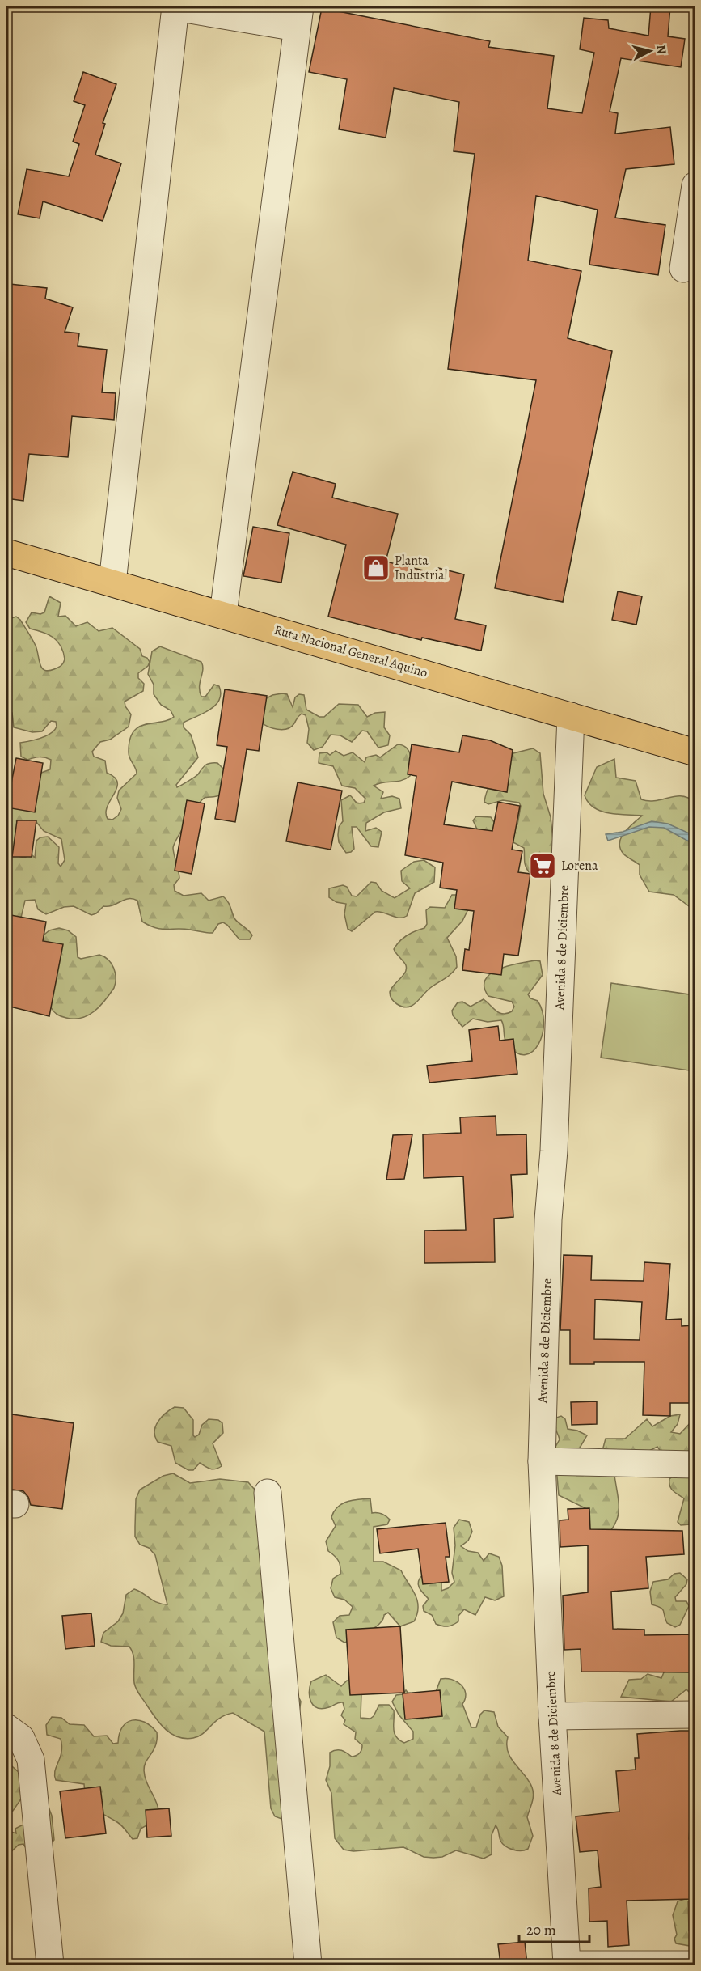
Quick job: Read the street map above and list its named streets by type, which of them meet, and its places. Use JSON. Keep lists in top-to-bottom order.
{
  "streets": {
    "highway": ["Ruta Nacional General Aquino"],
    "street": ["Avenida 8 de Diciembre"]
  },
  "crossings": [
    ["Ruta Nacional General Aquino", "Avenida 8 de Diciembre"]
  ],
  "places": {
    "shop": ["Planta Industrial"],
    "supermarket": ["Lorena"]
  },
  "scale_bar": "20 m",
  "north": "right"
}
